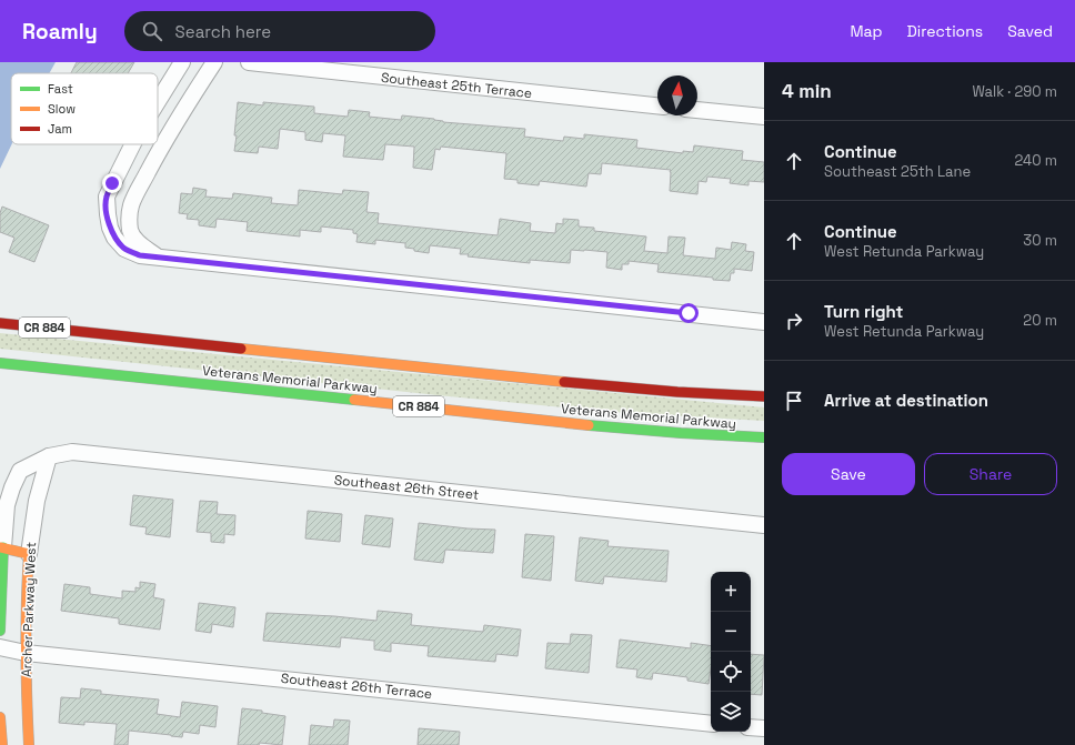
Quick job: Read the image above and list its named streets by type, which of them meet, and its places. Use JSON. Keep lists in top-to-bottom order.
{
  "streets": {
    "main road": ["CR 884", "Veterans Memorial Parkway", "Archer Parkway West"],
    "street": ["Southeast 25th Terrace", "Southeast 26th Street", "Southeast 26th Terrace"]
  },
  "crossings": [
    ["Southeast 26th Street", "Archer Parkway West"],
    ["Archer Parkway West", "Southeast 26th Terrace"]
  ],
  "legend": ["Fast", "Slow", "Jam"],
  "north": "top",
  "page": {
    "header": "Roamly",
    "search": "Search here",
    "nav": ["Map", "Directions", "Saved"],
    "heading": ["4 min", "Walk · 290 m"],
    "list": [
      ["Continue", "Southeast 25th Lane", "240 m"],
      ["Continue", "West Retunda Parkway", "30 m"],
      ["Turn right", "West Retunda Parkway", "20 m"],
      "Arrive at destination"
    ],
    "buttons": ["Save", "Share"],
    "map_buttons": ["+", "−"]
  }
}
